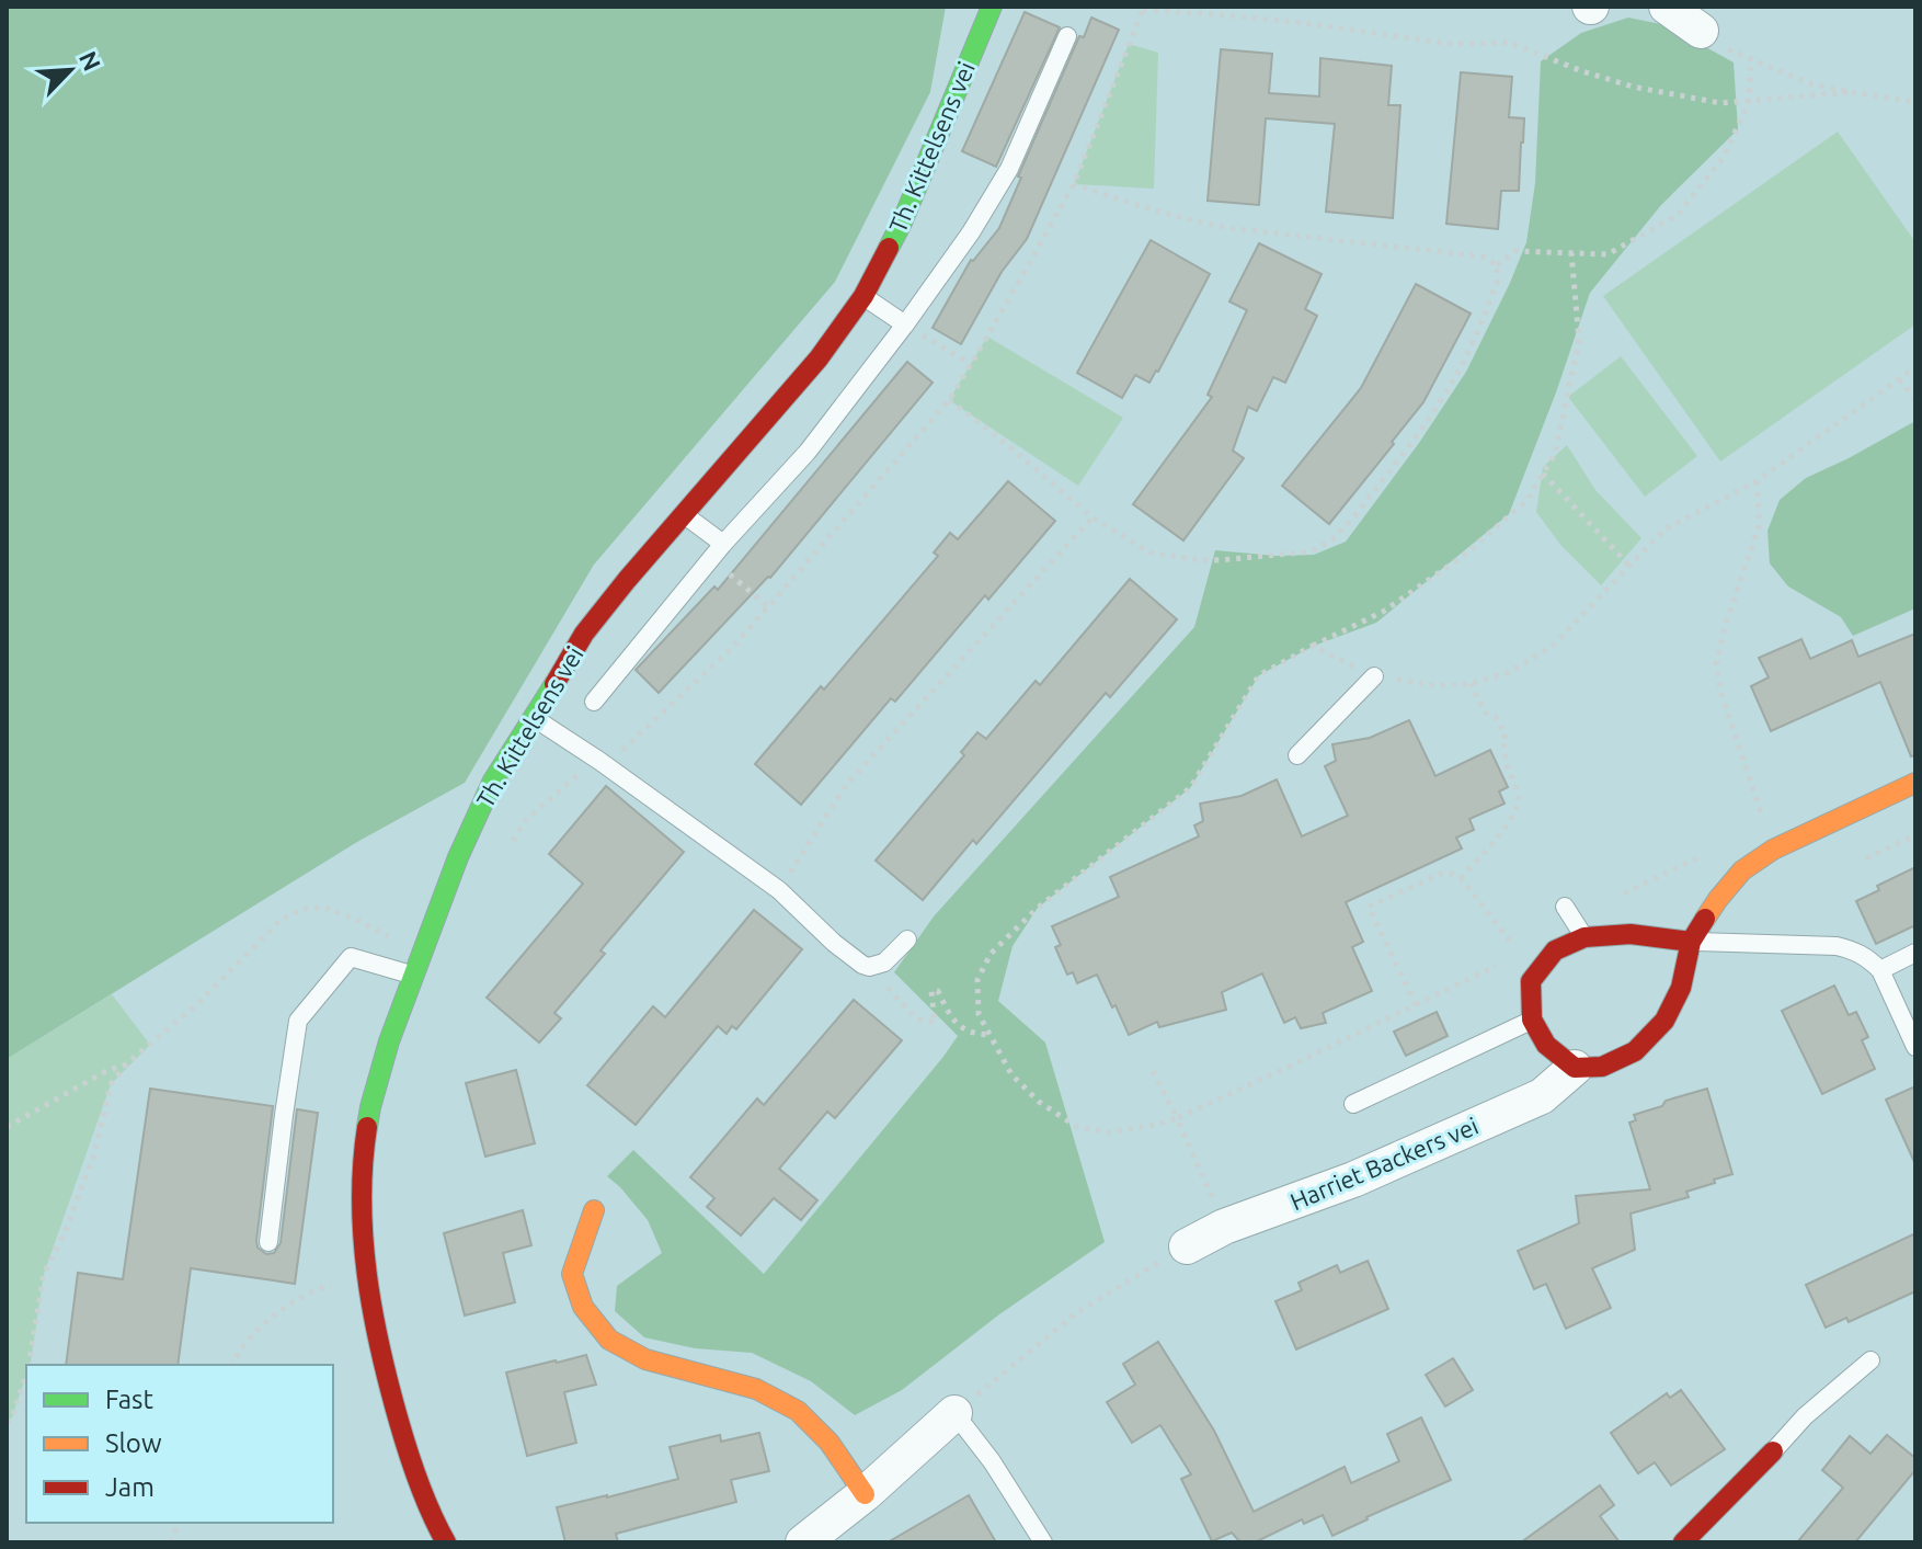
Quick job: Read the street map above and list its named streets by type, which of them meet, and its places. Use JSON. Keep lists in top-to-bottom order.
{
  "streets": {
    "street": ["Th. Kittelsens vei", "Harriet Backers vei"]
  },
  "legend": ["Fast", "Slow", "Jam"],
  "north": "top right"
}
